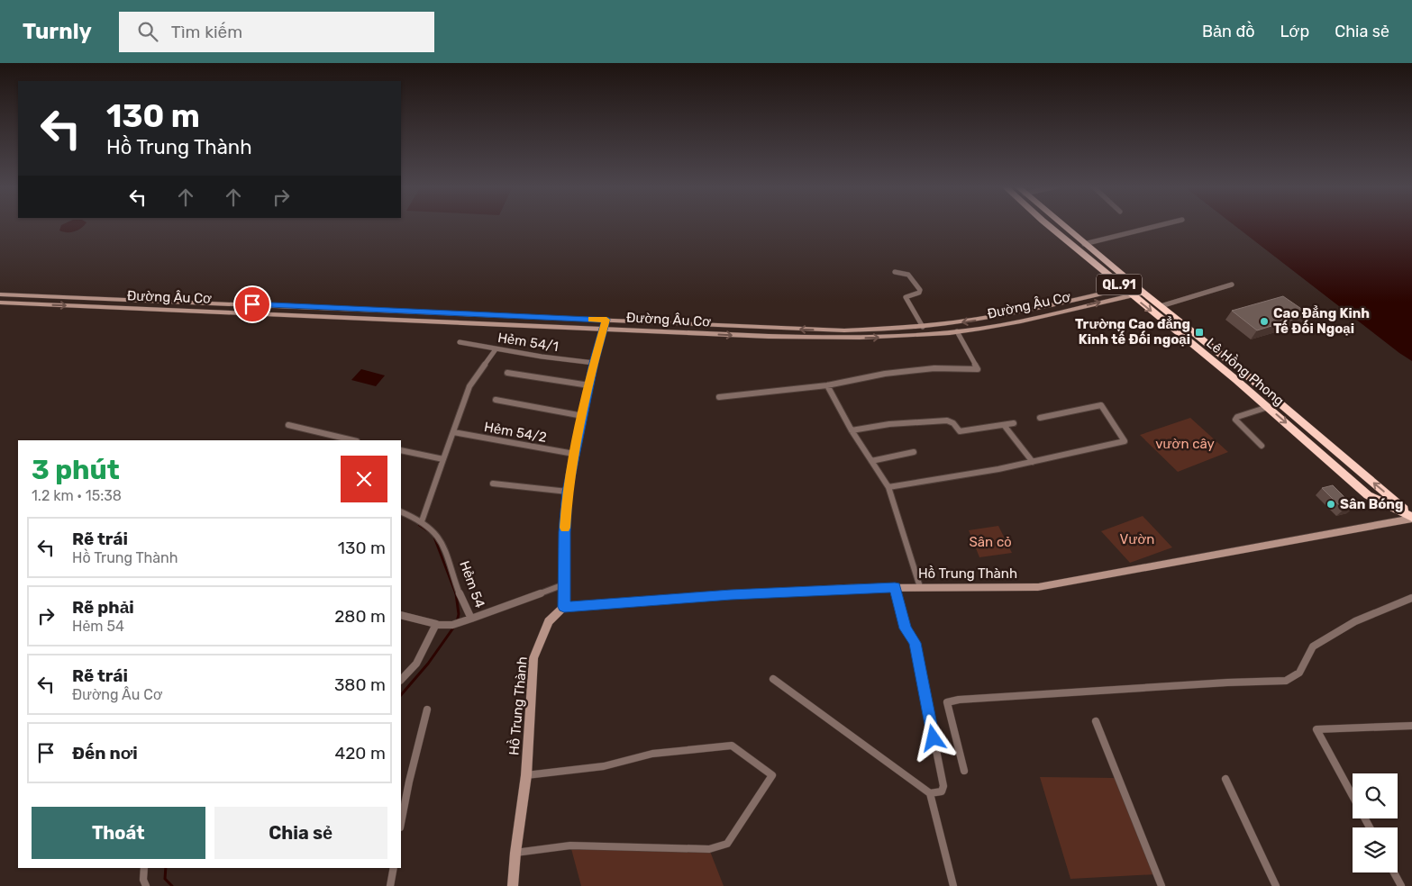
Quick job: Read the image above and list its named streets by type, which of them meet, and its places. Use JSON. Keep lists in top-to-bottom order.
{
  "streets": {
    "highway": ["QL.91", "Lê Hồng Phong"],
    "street": [
      "Đường Âu Cơ",
      "Hẻm 54/1",
      "Hẻm 54/2",
      "Hồ Trung Thành",
      "Hẻm 54"
    ]
  },
  "crossings": [
    ["Đường Âu Cơ", "Lê Hồng Phong"],
    ["Lê Hồng Phong", "Hồ Trung Thành"]
  ],
  "parks": ["vườn cây", "Vườn", "Sân cỏ"],
  "places": {
    "other": ["Cao Đẳng Kinh Tế Đối Ngoại", "Sân Bóng"],
    "transit": ["Trường Cao đẳng Kinh tế Đối ngoại"]
  },
  "page": {
    "header": "Turnly",
    "search": "Tìm kiếm",
    "nav": ["Bản đồ", "Lớp", "Chia sẻ"],
    "turn": ["130 m", "Hồ Trung Thành"],
    "heading": ["3 phút", "1.2 km · 15:38"],
    "list": [
      {
        "name": "Rẽ trái",
        "note": "Hồ Trung Thành",
        "value": "130 m"
      },
      {
        "name": "Rẽ phải",
        "note": "Hẻm 54",
        "value": "280 m"
      },
      {
        "name": "Rẽ trái",
        "note": "Đường Âu Cơ",
        "value": "380 m"
      },
      {
        "name": "Đến nơi",
        "value": "420 m"
      }
    ],
    "buttons": ["Thoát", "Chia sẻ"]
  }
}
